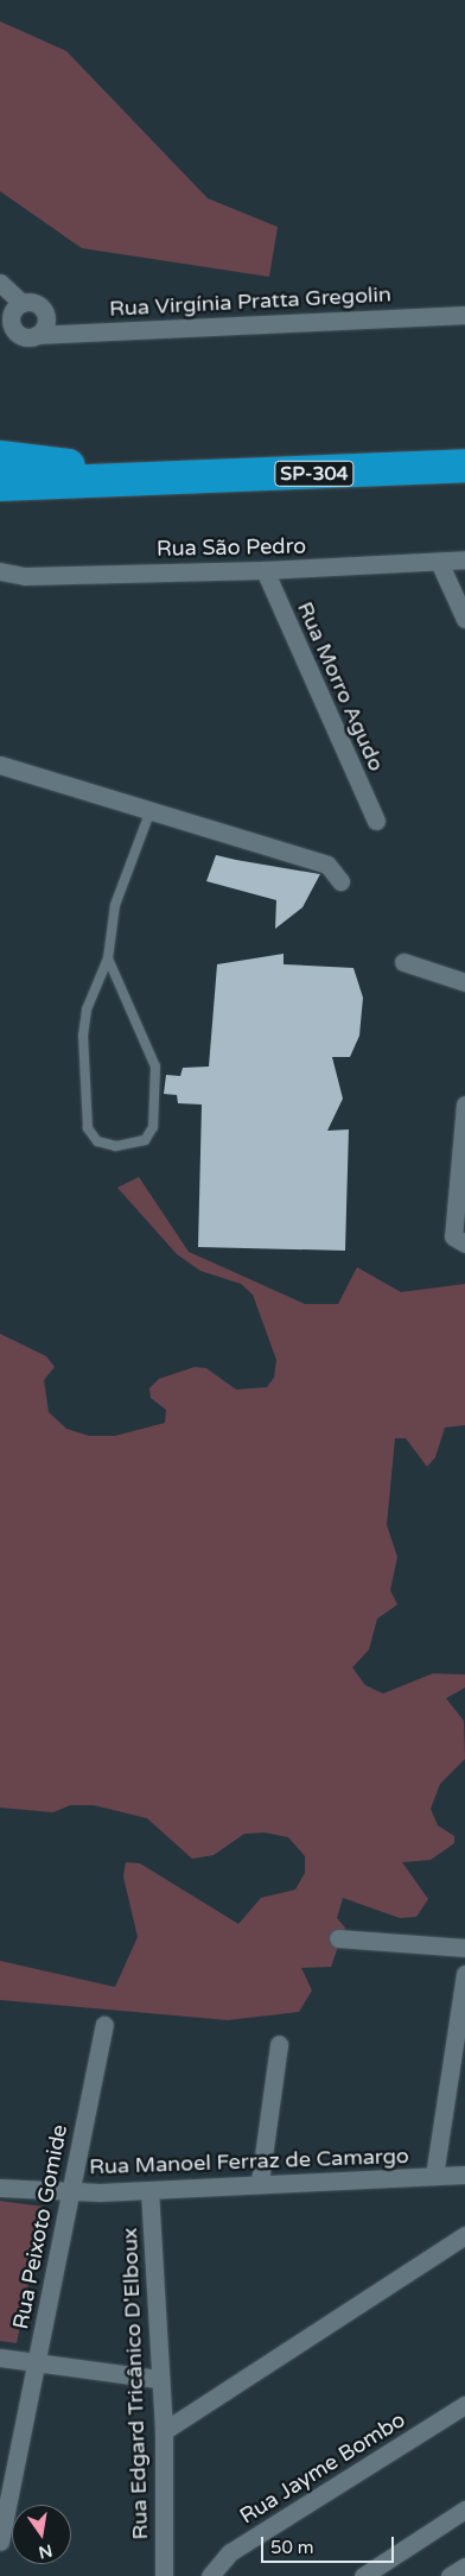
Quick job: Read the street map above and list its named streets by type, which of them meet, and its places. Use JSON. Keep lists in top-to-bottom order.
{
  "streets": {
    "highway": ["SP-304"],
    "street": [
      "Rua Virgínia Pratta Gregolin",
      "Rua São Pedro",
      "Rua Morro Agudo",
      "Rua Manoel Ferraz de Camargo",
      "Rua Peixoto Gomide",
      "Rua Edgard Tricânico D'Elboux",
      "Rua Jayme Bombo"
    ]
  },
  "crossings": [
    ["Rua São Pedro", "Rua Morro Agudo"],
    ["Rua Manoel Ferraz de Camargo", "Rua Peixoto Gomide"],
    ["Rua Manoel Ferraz de Camargo", "Rua Edgard Tricânico D'Elboux"]
  ],
  "scale_bar": "50 m",
  "north": "bottom"
}
